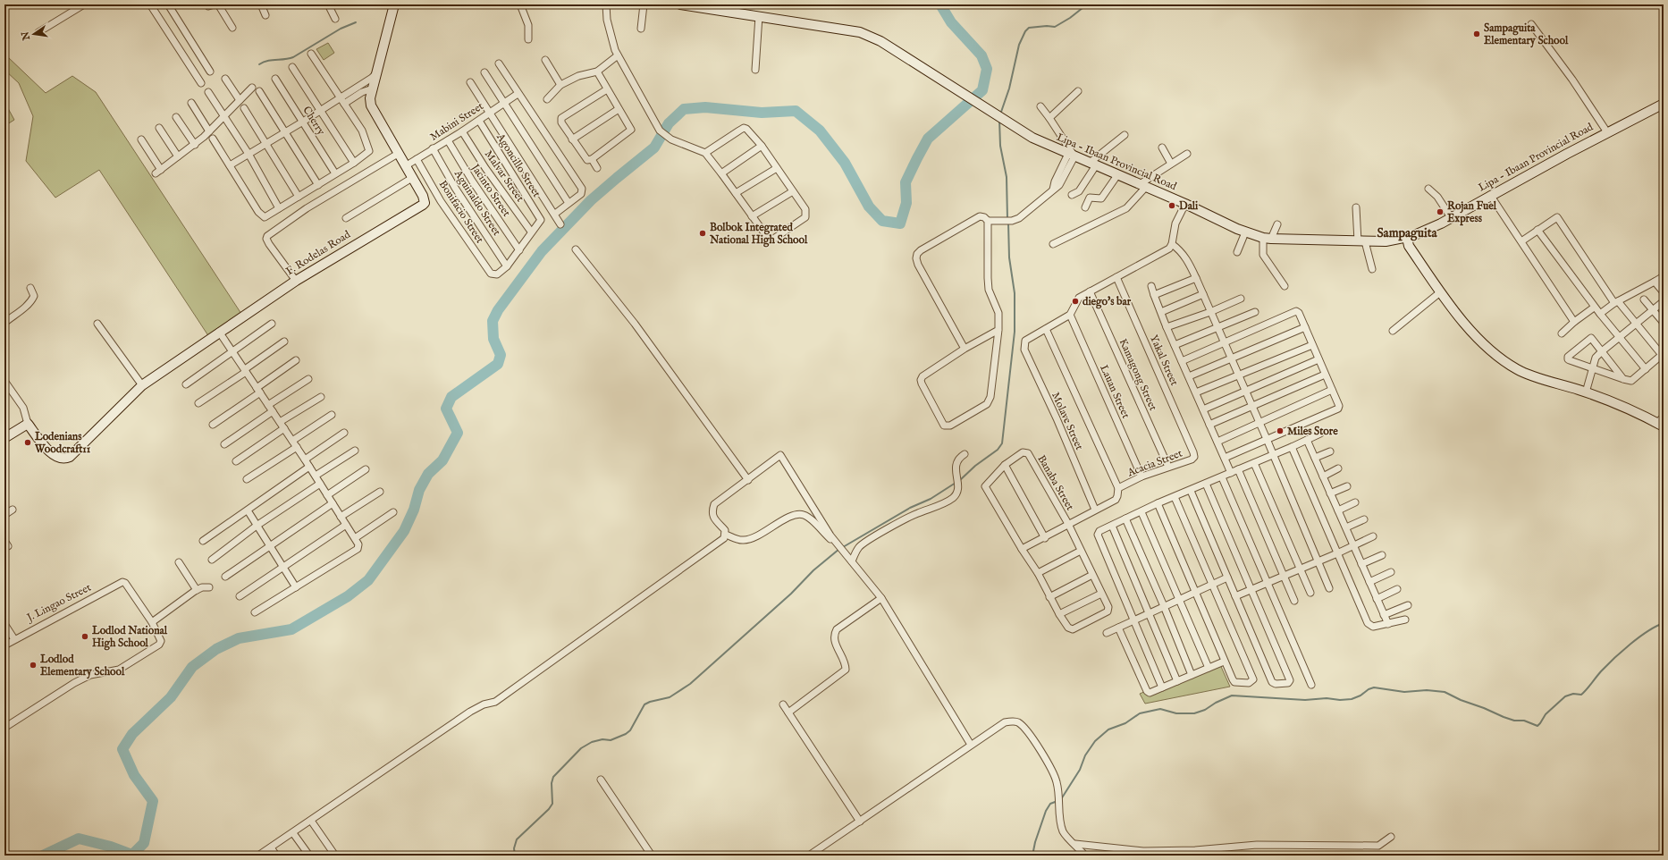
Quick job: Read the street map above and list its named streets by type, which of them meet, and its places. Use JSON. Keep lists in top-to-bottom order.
{
  "streets": {
    "street": [
      "Cherry",
      "Mabini Street",
      "Lipa - Ibaan Provincial Road",
      "Agoncillo Street",
      "Malvar Street",
      "Jacinto Street",
      "Aguinaldo Street",
      "Bonifacio Street",
      "F. Rodelas Road",
      "Yakal Street",
      "Kamagong Street",
      "Lauan Street",
      "Molave Street",
      "Acacia Street",
      "Banaba Street",
      "J. Lingao Street"
    ]
  },
  "crossings": [
    ["Mabini Street", "Agoncillo Street"],
    ["Mabini Street", "Malvar Street"],
    ["Mabini Street", "Jacinto Street"],
    ["Mabini Street", "Aguinaldo Street"],
    ["Mabini Street", "Bonifacio Street"],
    ["Mabini Street", "F. Rodelas Road"],
    ["Agoncillo Street", "Malvar Street"],
    ["Aguinaldo Street", "Bonifacio Street"],
    ["Yakal Street", "Acacia Street"],
    ["Kamagong Street", "Acacia Street"],
    ["Lauan Street", "Acacia Street"]
  ],
  "districts": ["Sampaguita"],
  "places": [
    "Sampaguita Elementary School",
    "Dali",
    "Rojan Fuel Express",
    "Bolbok Integrated National High School",
    "diego's bar",
    "Miles Store",
    "Lodenians Woodcraft11",
    "Lodlod National High School",
    "Lodlod Elementary School"
  ],
  "north": "left"
}
